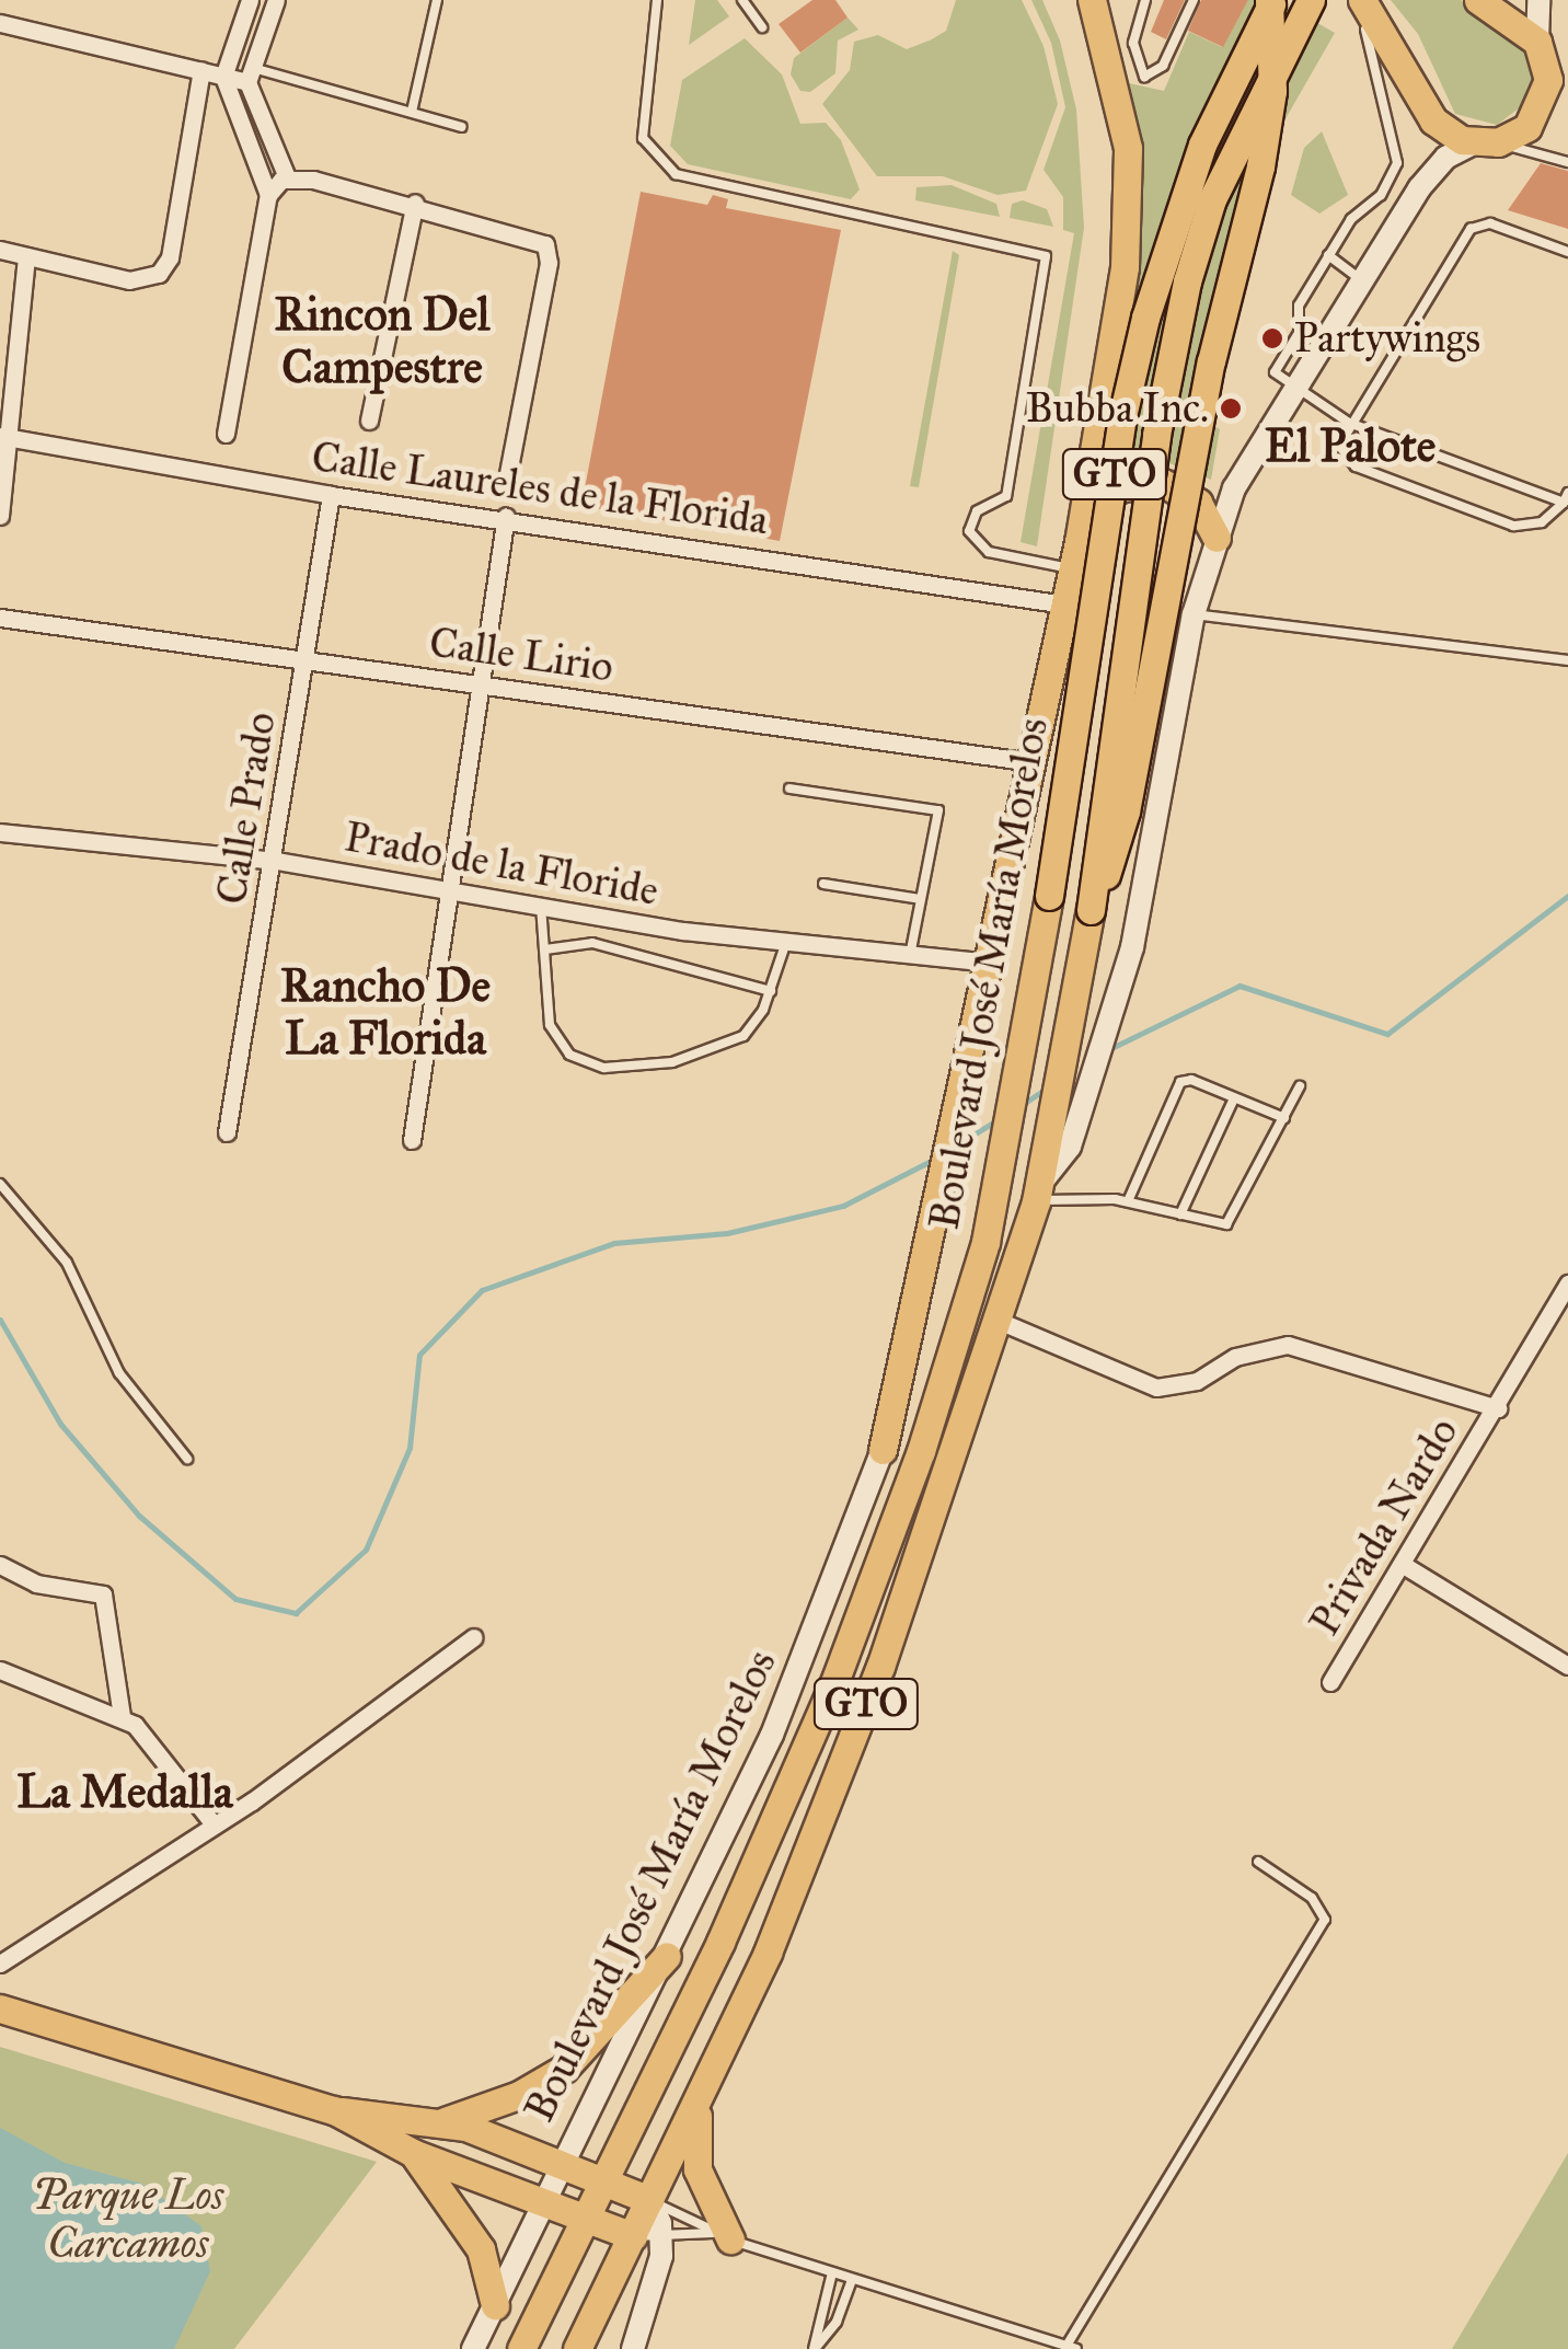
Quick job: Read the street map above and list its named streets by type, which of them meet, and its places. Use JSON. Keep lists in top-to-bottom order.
{
  "streets": {
    "main road": ["GTO", "Boulevard José María Morelos"],
    "street": [
      "Calle Laureles de la Florida",
      "Calle Lirio",
      "Calle Prado",
      "Prado de la Floride",
      "Privada Nardo"
    ]
  },
  "crossings": [
    ["GTO", "Boulevard José María Morelos"],
    ["Calle Laureles de la Florida", "Calle Prado"],
    ["Calle Lirio", "Calle Prado"],
    ["Calle Prado", "Prado de la Floride"]
  ],
  "districts": [
    "Rincon Del Campestre",
    "El Palote",
    "Rancho De La Florida",
    "La Medalla"
  ],
  "parks": ["Parque Los Carcamos"],
  "places": ["Partywings", "Bubba Inc."]
}
